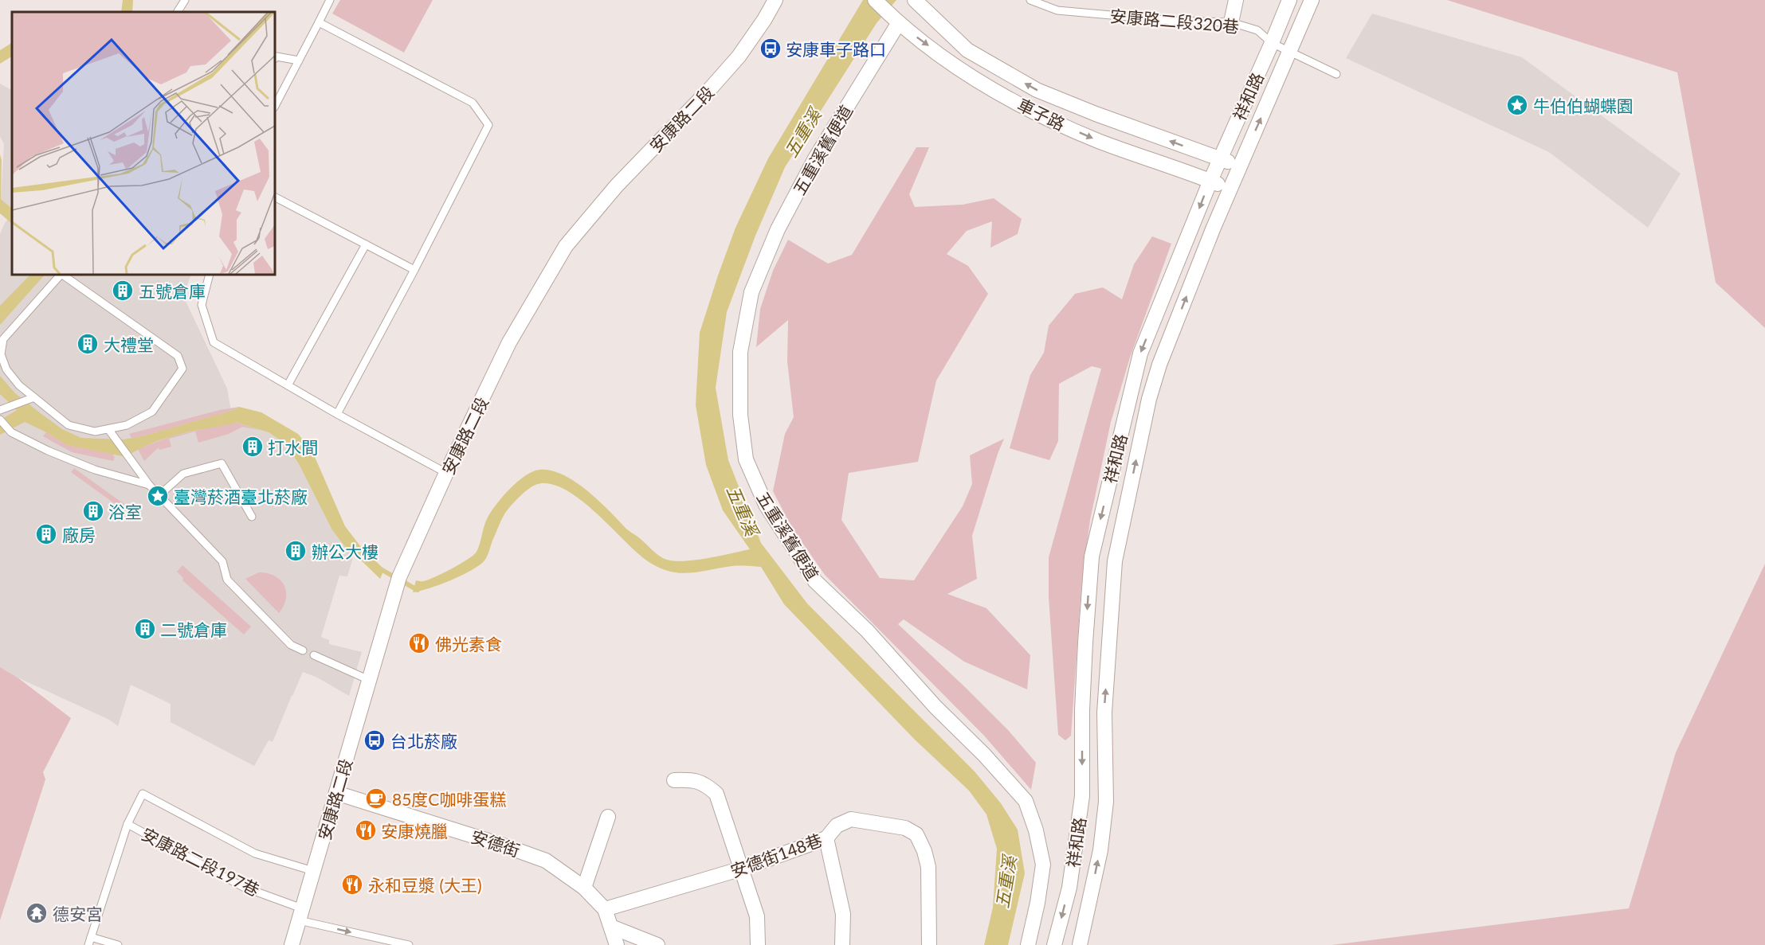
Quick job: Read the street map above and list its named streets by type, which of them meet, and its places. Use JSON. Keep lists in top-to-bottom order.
{
  "streets": {
    "street": [
      "祥和路",
      "車子路",
      "安康路二段",
      "五重溪舊便道",
      "安德街",
      "安德街148巷"
    ],
    "lane": ["安康路二段320巷", "安康路二段197巷"]
  },
  "crossings": [
    ["安康路二段320巷", "祥和路"],
    ["祥和路", "車子路"],
    ["車子路", "五重溪舊便道"],
    ["安康路二段", "安德街"],
    ["安康路二段", "安康路二段197巷"],
    ["安德街", "安德街148巷"]
  ],
  "one_way": ["安康路二段197巷"],
  "water": ["五重溪"],
  "places": {
    "bus stop": ["安康車子路口", "台北菸廠"],
    "place": ["牛伯伯蝴蝶園", "臺灣菸酒臺北菸廠"],
    "building": [
      "五號倉庫",
      "大禮堂",
      "打水間",
      "浴室",
      "廠房",
      "辦公大樓",
      "二號倉庫"
    ],
    "restaurant": ["佛光素食", "安康燒臘", "永和豆漿 (大王)"],
    "cafe": ["85度C咖啡蛋糕"],
    "temple": ["德安宮"]
  }
}
